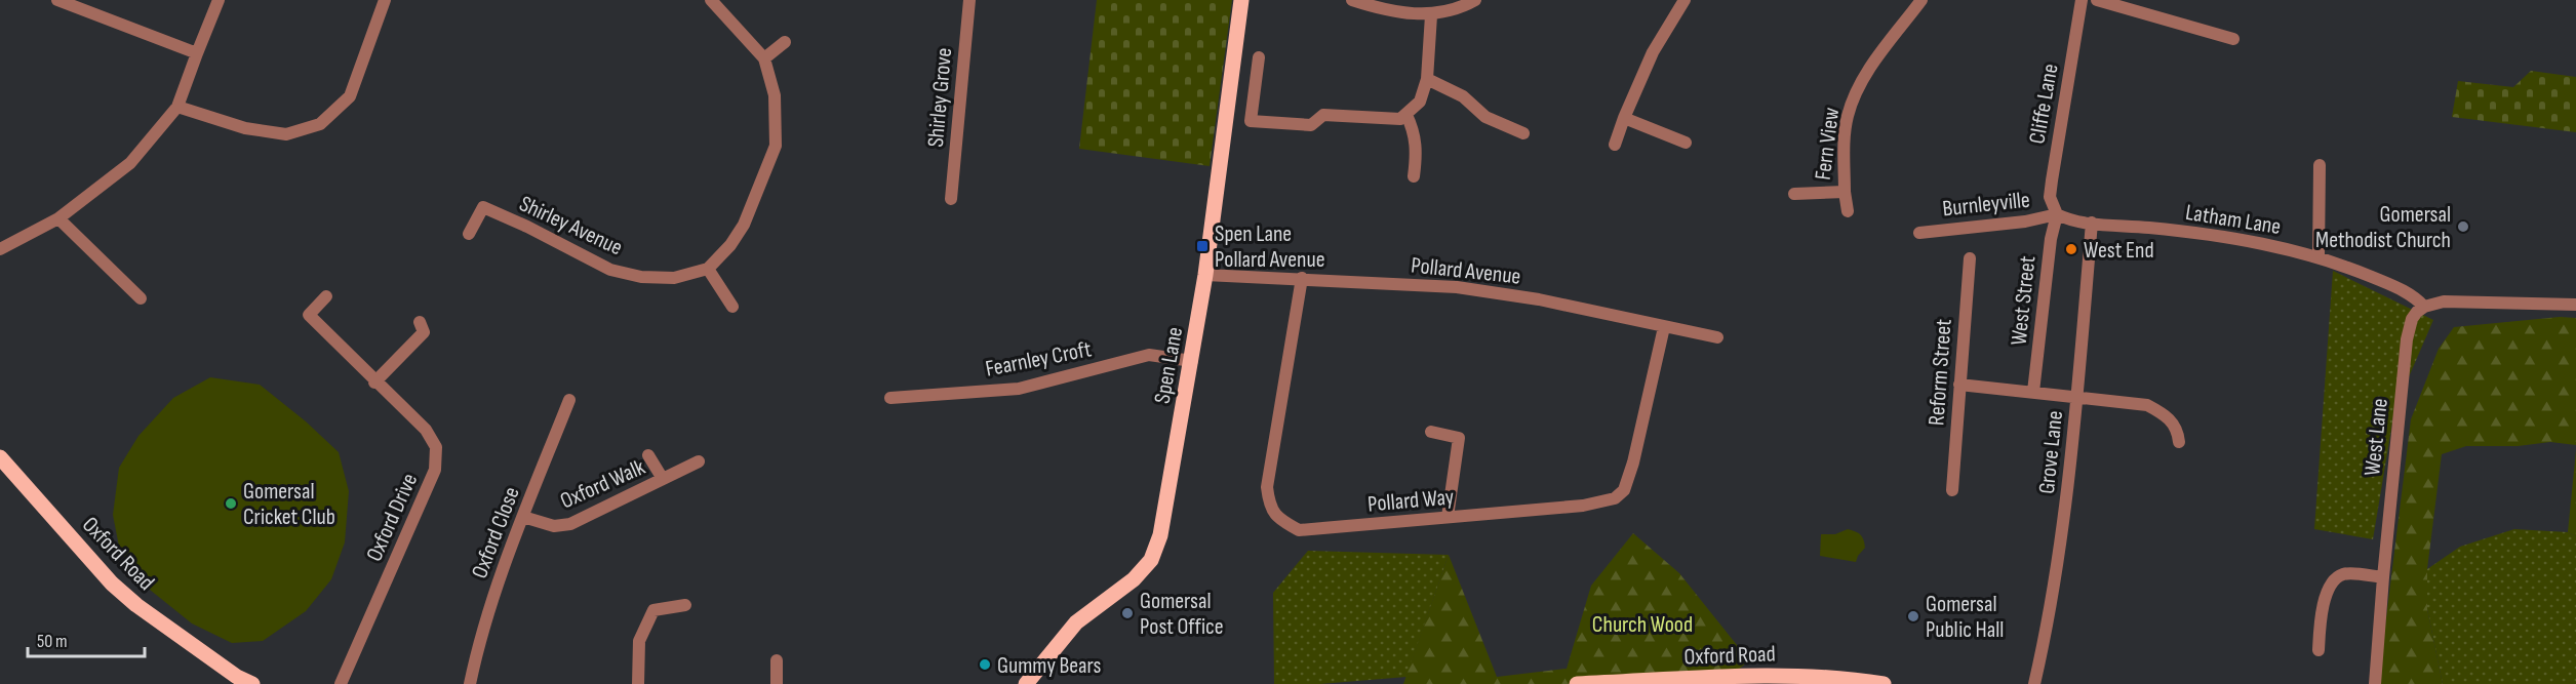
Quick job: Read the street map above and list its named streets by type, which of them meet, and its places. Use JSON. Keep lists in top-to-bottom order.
{
  "streets": {
    "main road": ["Spen Lane", "Oxford Road"],
    "street": [
      "Shirley Grove",
      "Cliffe Lane",
      "Fern View",
      "Burnleyville",
      "Latham Lane",
      "Shirley Avenue",
      "Pollard Avenue",
      "West Street",
      "Fearnley Croft",
      "Reform Street",
      "West Lane",
      "Grove Lane",
      "Oxford Walk",
      "Pollard Way",
      "Oxford Drive",
      "Oxford Close"
    ]
  },
  "crossings": [
    ["Cliffe Lane", "Burnleyville"],
    ["Cliffe Lane", "Latham Lane"],
    ["Cliffe Lane", "West Street"],
    ["Burnleyville", "Latham Lane"],
    ["Burnleyville", "West Street"],
    ["Latham Lane", "West Street"],
    ["Latham Lane", "West Lane"],
    ["Latham Lane", "Grove Lane"],
    ["Pollard Avenue", "Spen Lane"],
    ["Pollard Avenue", "Pollard Way"],
    ["Fearnley Croft", "Spen Lane"],
    ["Oxford Walk", "Oxford Close"]
  ],
  "parks": ["Church Wood"],
  "places": {
    "other": [
      "Gomersal Methodist Church",
      "West End",
      "Gomersal Cricket Club",
      "Gomersal Post Office",
      "Gomersal Public Hall",
      "Gummy Bears"
    ],
    "transit": ["Spen Lane Pollard Avenue"]
  },
  "scale_bar": "50 m"
}
